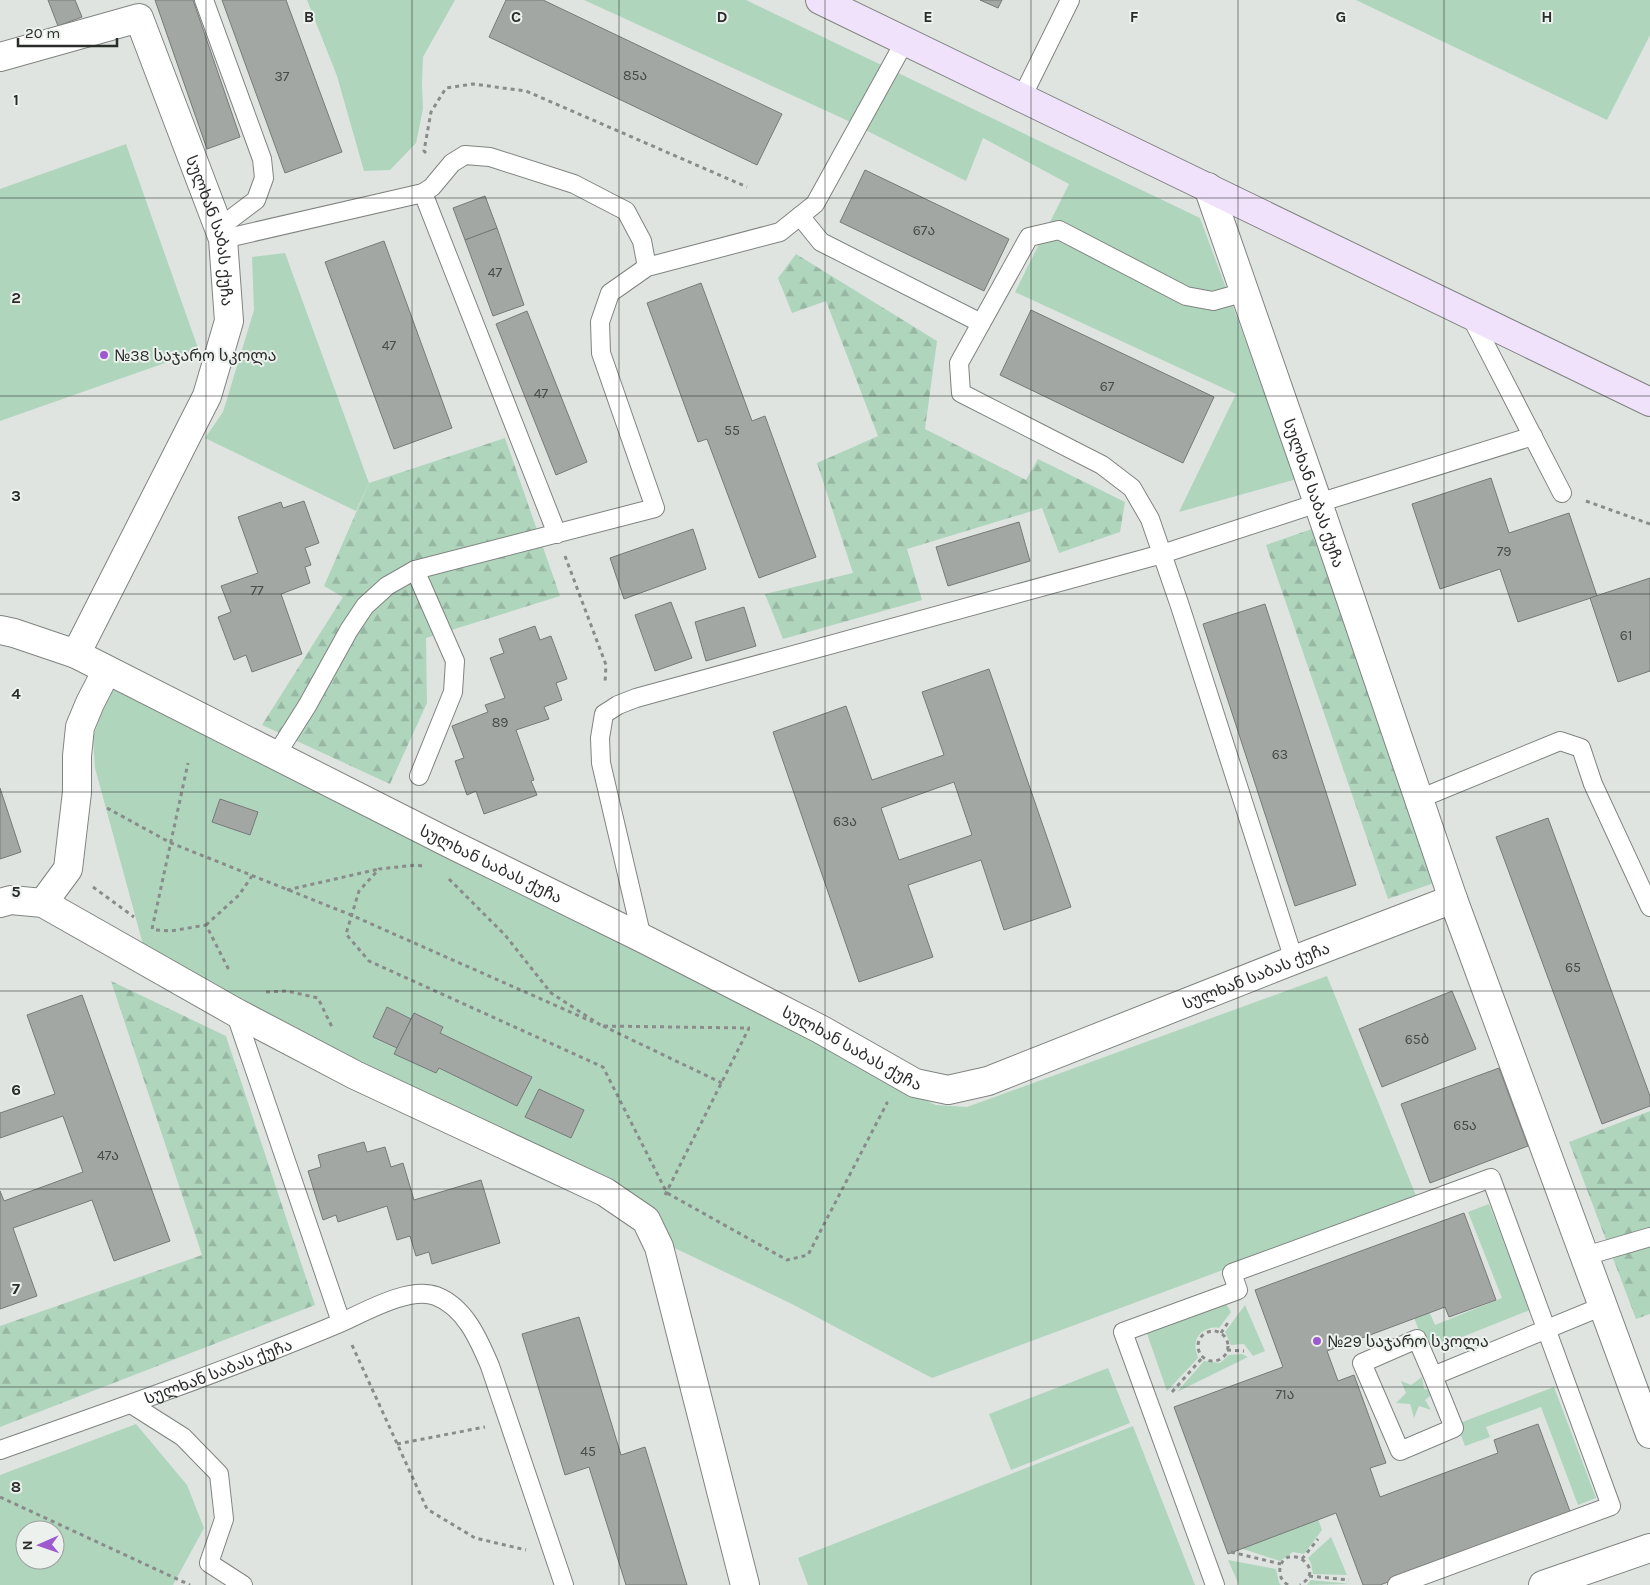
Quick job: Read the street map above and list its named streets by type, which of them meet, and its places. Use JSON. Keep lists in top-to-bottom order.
{
  "streets": {
    "street": ["სულხან საბას ქუჩა"]
  },
  "places": ["№38 საჯარო სკოლა", "№29 საჯარო სკოლა"],
  "house_numbers": [
    "85ა",
    "37",
    "67ა",
    "47",
    "47",
    "67",
    "47",
    "55",
    "79",
    "77",
    "61",
    "89",
    "63",
    "63ა",
    "65",
    "65ბ",
    "65ა",
    "47ა",
    "71ა",
    "45"
  ],
  "scale_bar": "20 m",
  "north": "left",
  "grid": {
    "columns": [
      "B",
      "C",
      "D",
      "E",
      "F",
      "G",
      "H"
    ],
    "rows": [
      "1",
      "2",
      "3",
      "4",
      "5",
      "6",
      "7",
      "8"
    ]
  }
}
